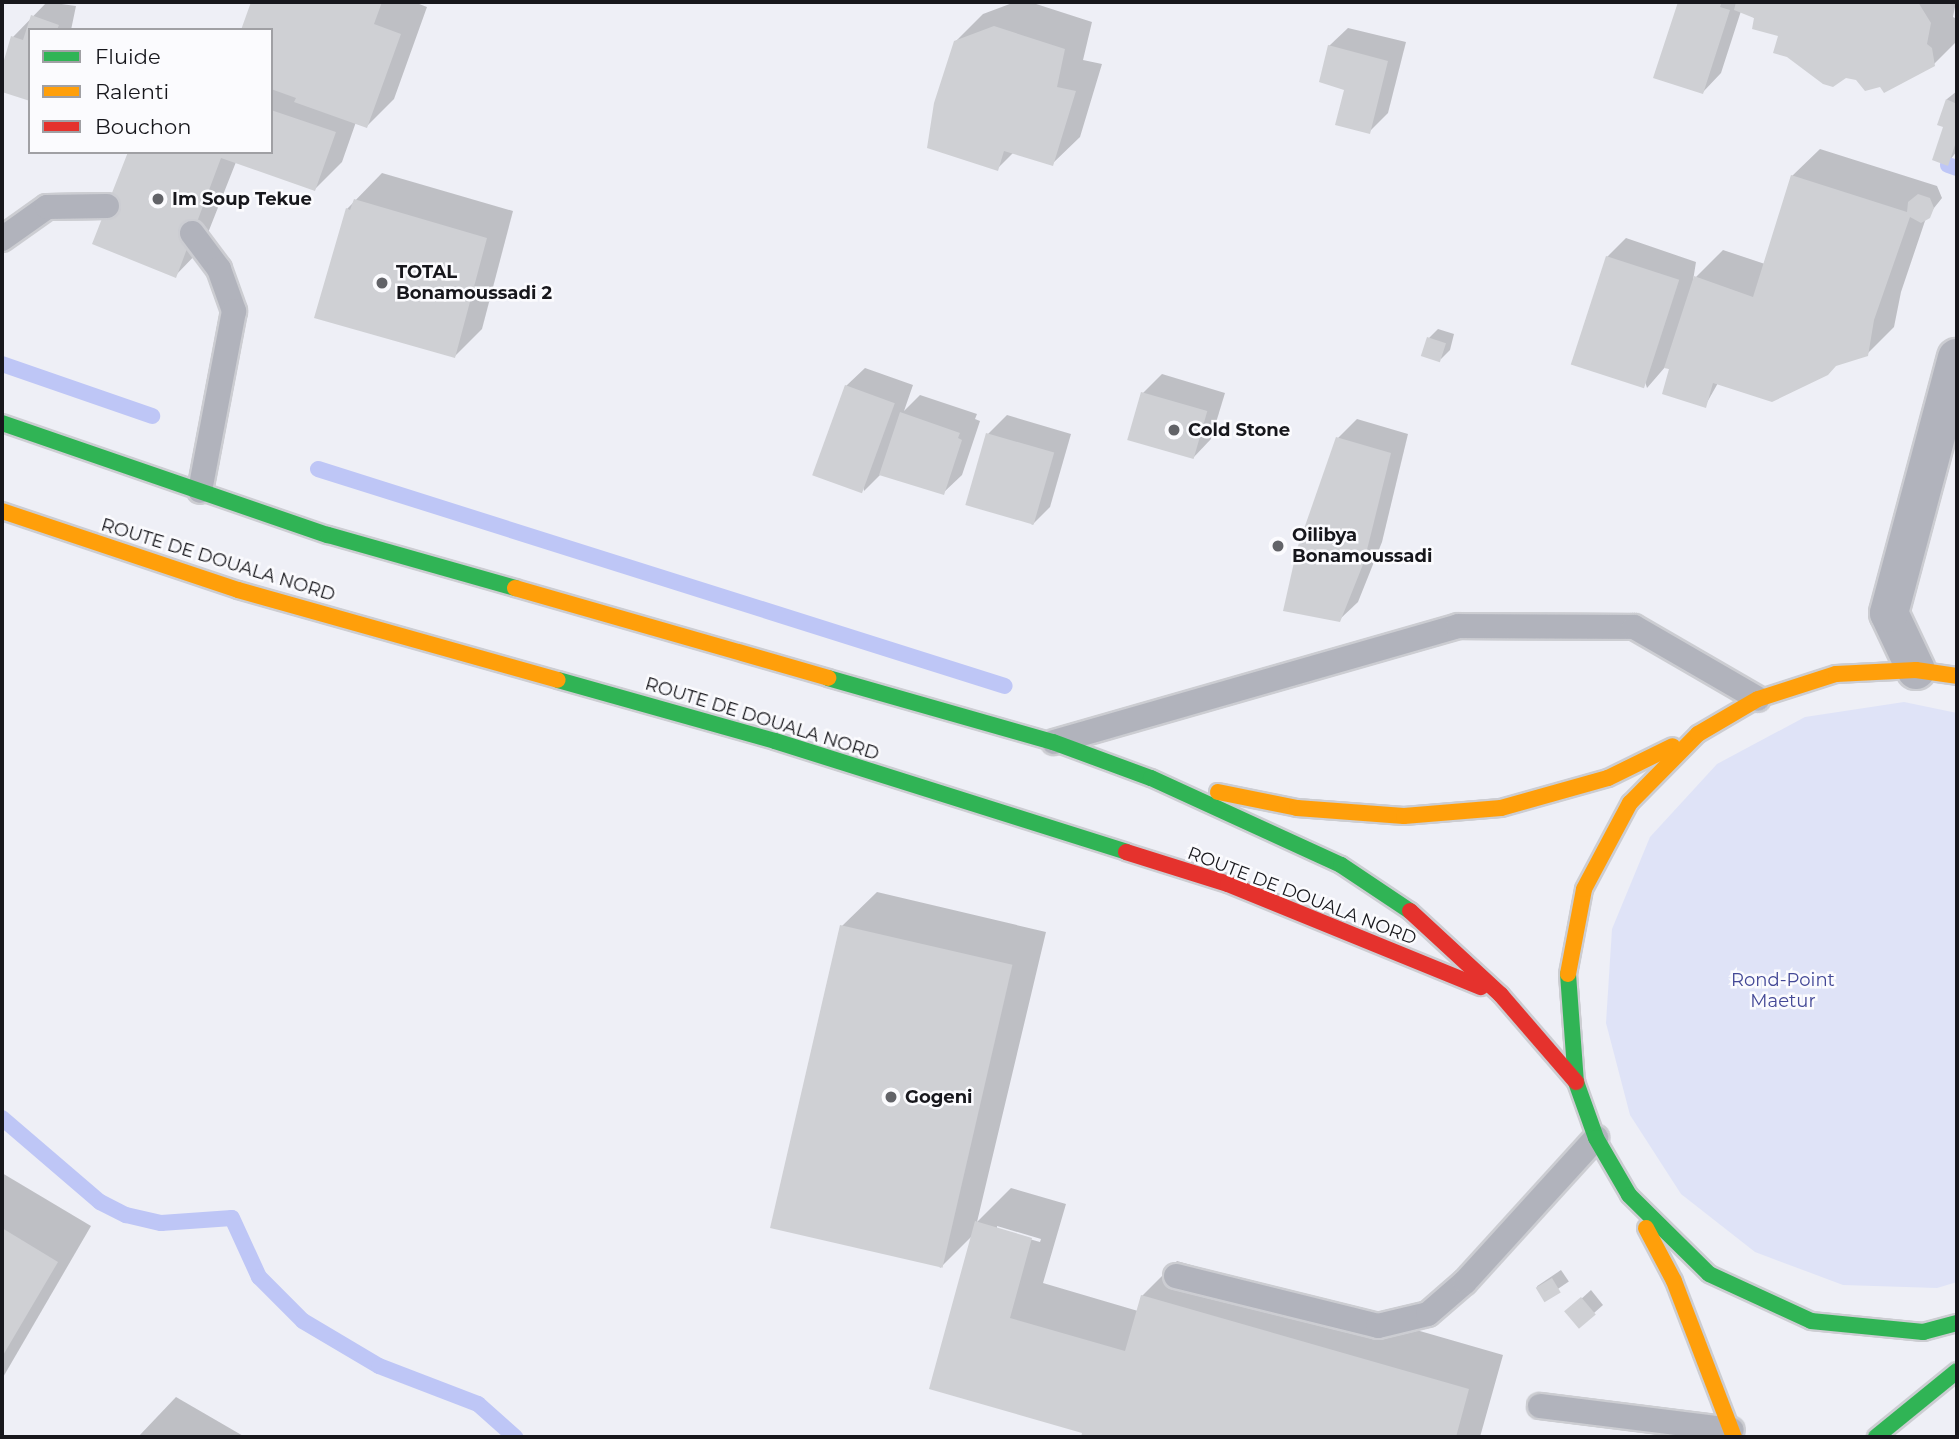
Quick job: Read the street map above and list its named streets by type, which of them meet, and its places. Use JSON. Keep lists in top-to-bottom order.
{
  "streets": {
    "main road": ["ROUTE DE DOUALA NORD"]
  },
  "parks": ["Rond-Point Maetur"],
  "places": [
    "Im Soup Tekue",
    "TOTAL Bonamoussadi 2",
    "Cold Stone",
    "Oilibya Bonamoussadi",
    "Gogeni"
  ],
  "legend": ["Fluide", "Ralenti", "Bouchon"]
}
